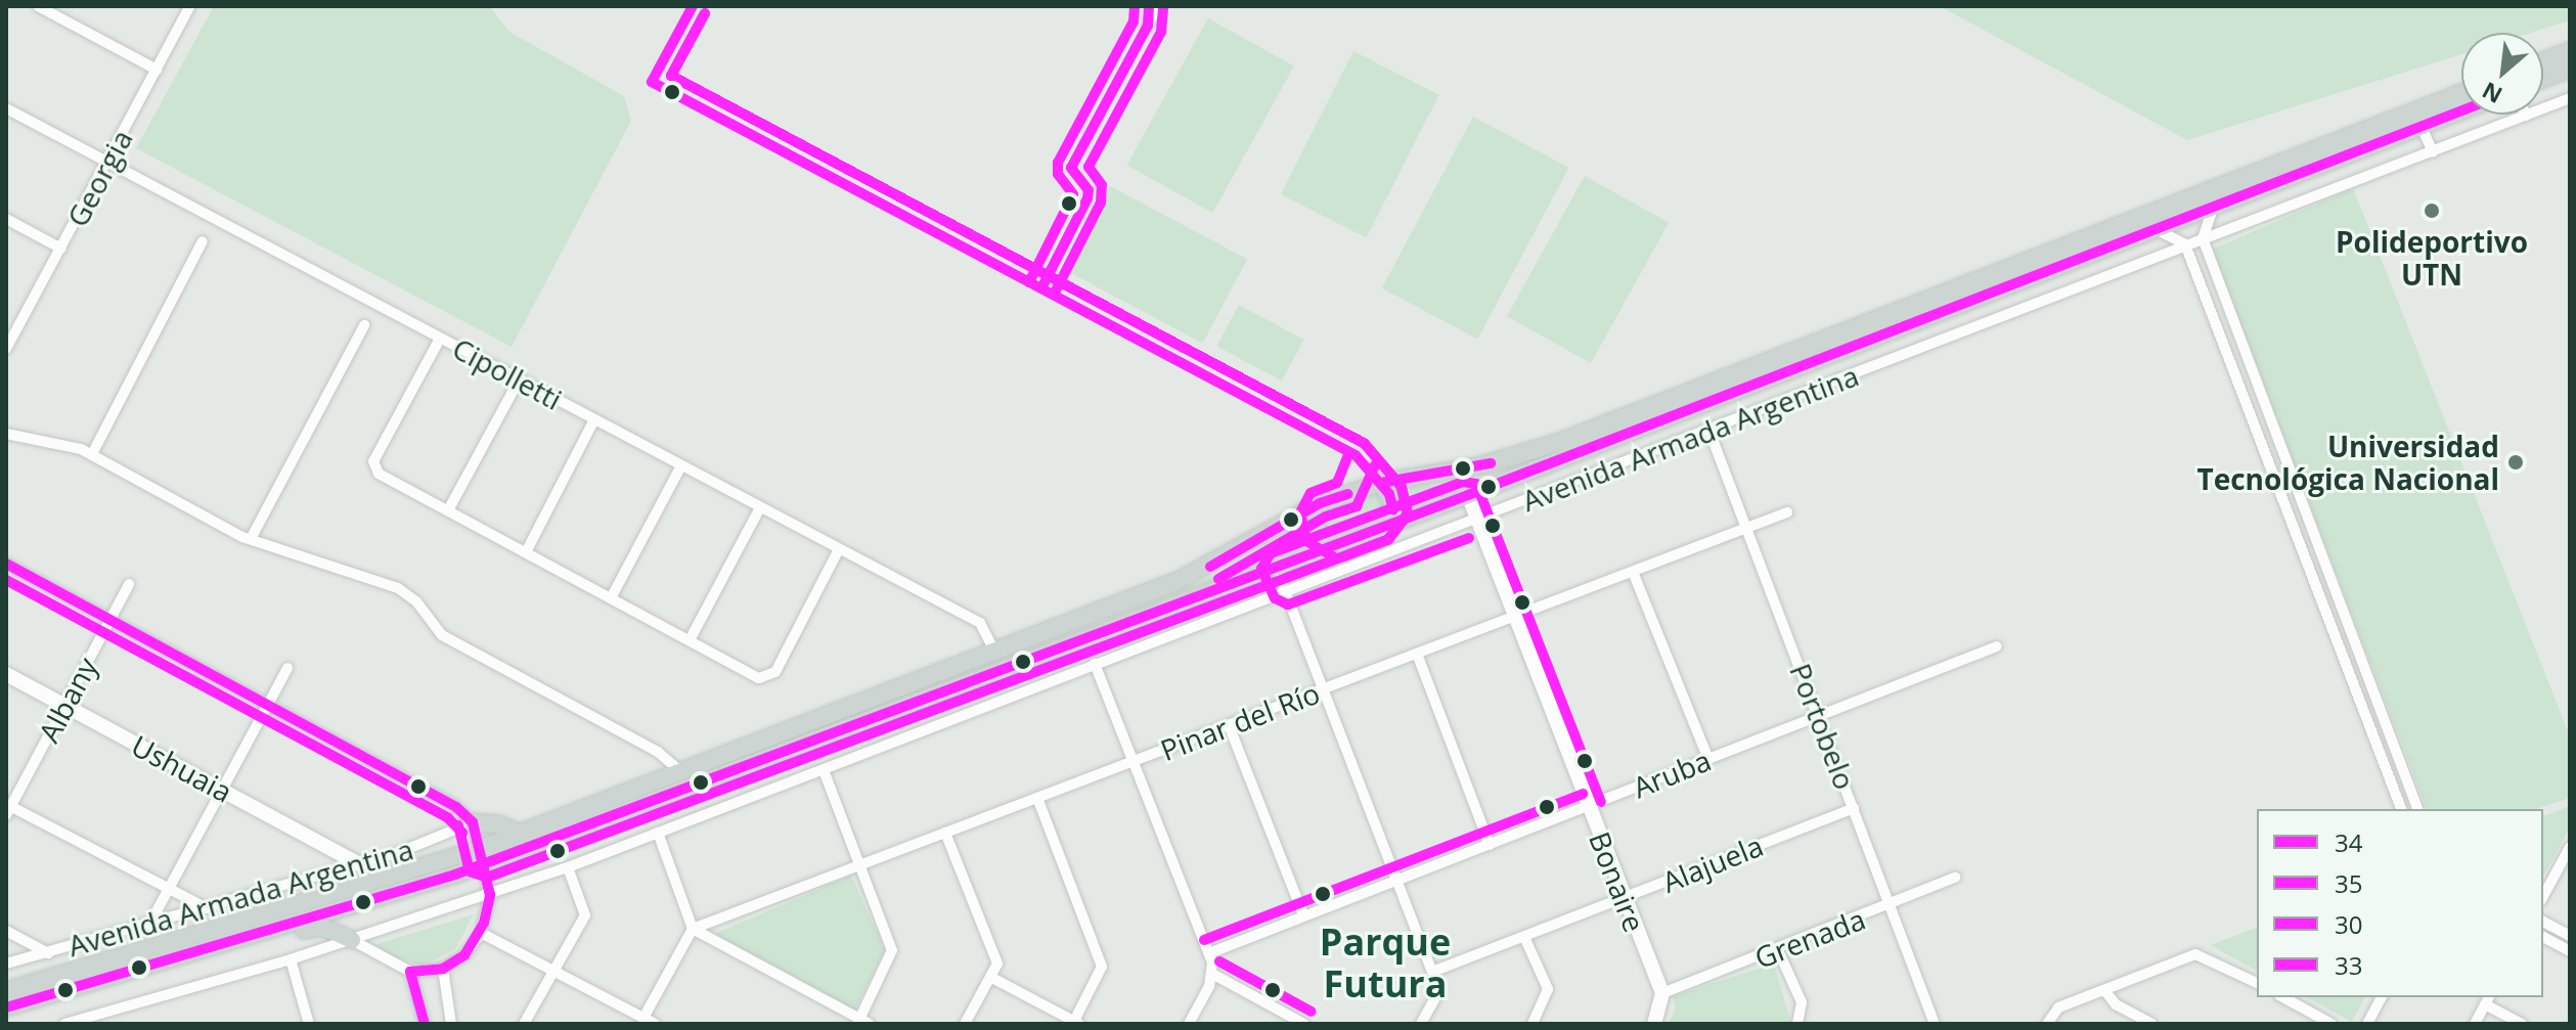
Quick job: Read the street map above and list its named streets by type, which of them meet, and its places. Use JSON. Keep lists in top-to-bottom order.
{
  "streets": {
    "main road": ["Avenida Armada Argentina"],
    "street": [
      "Georgia",
      "Cipolletti",
      "Albany",
      "Pinar del Río",
      "Portobelo",
      "Ushuaia",
      "Aruba",
      "Alajuela",
      "Bonaire",
      "Grenada"
    ]
  },
  "crossings": [
    ["Georgia", "Cipolletti"],
    ["Cipolletti", "Avenida Armada Argentina"],
    ["Avenida Armada Argentina", "Portobelo"],
    ["Avenida Armada Argentina", "Ushuaia"],
    ["Avenida Armada Argentina", "Bonaire"],
    ["Albany", "Ushuaia"],
    ["Pinar del Río", "Portobelo"],
    ["Pinar del Río", "Bonaire"],
    ["Portobelo", "Aruba"],
    ["Portobelo", "Alajuela"],
    ["Portobelo", "Grenada"],
    ["Aruba", "Bonaire"],
    ["Alajuela", "Bonaire"],
    ["Bonaire", "Grenada"]
  ],
  "districts": ["Parque Futura"],
  "places": ["Polideportivo UTN", "Universidad Tecnológica Nacional"],
  "lines": [
    "transit line 34",
    "transit line 30",
    "transit line 35",
    "transit line 33"
  ],
  "legend": [
    "34",
    "35",
    "30",
    "33"
  ],
  "north": "bottom left"
}
